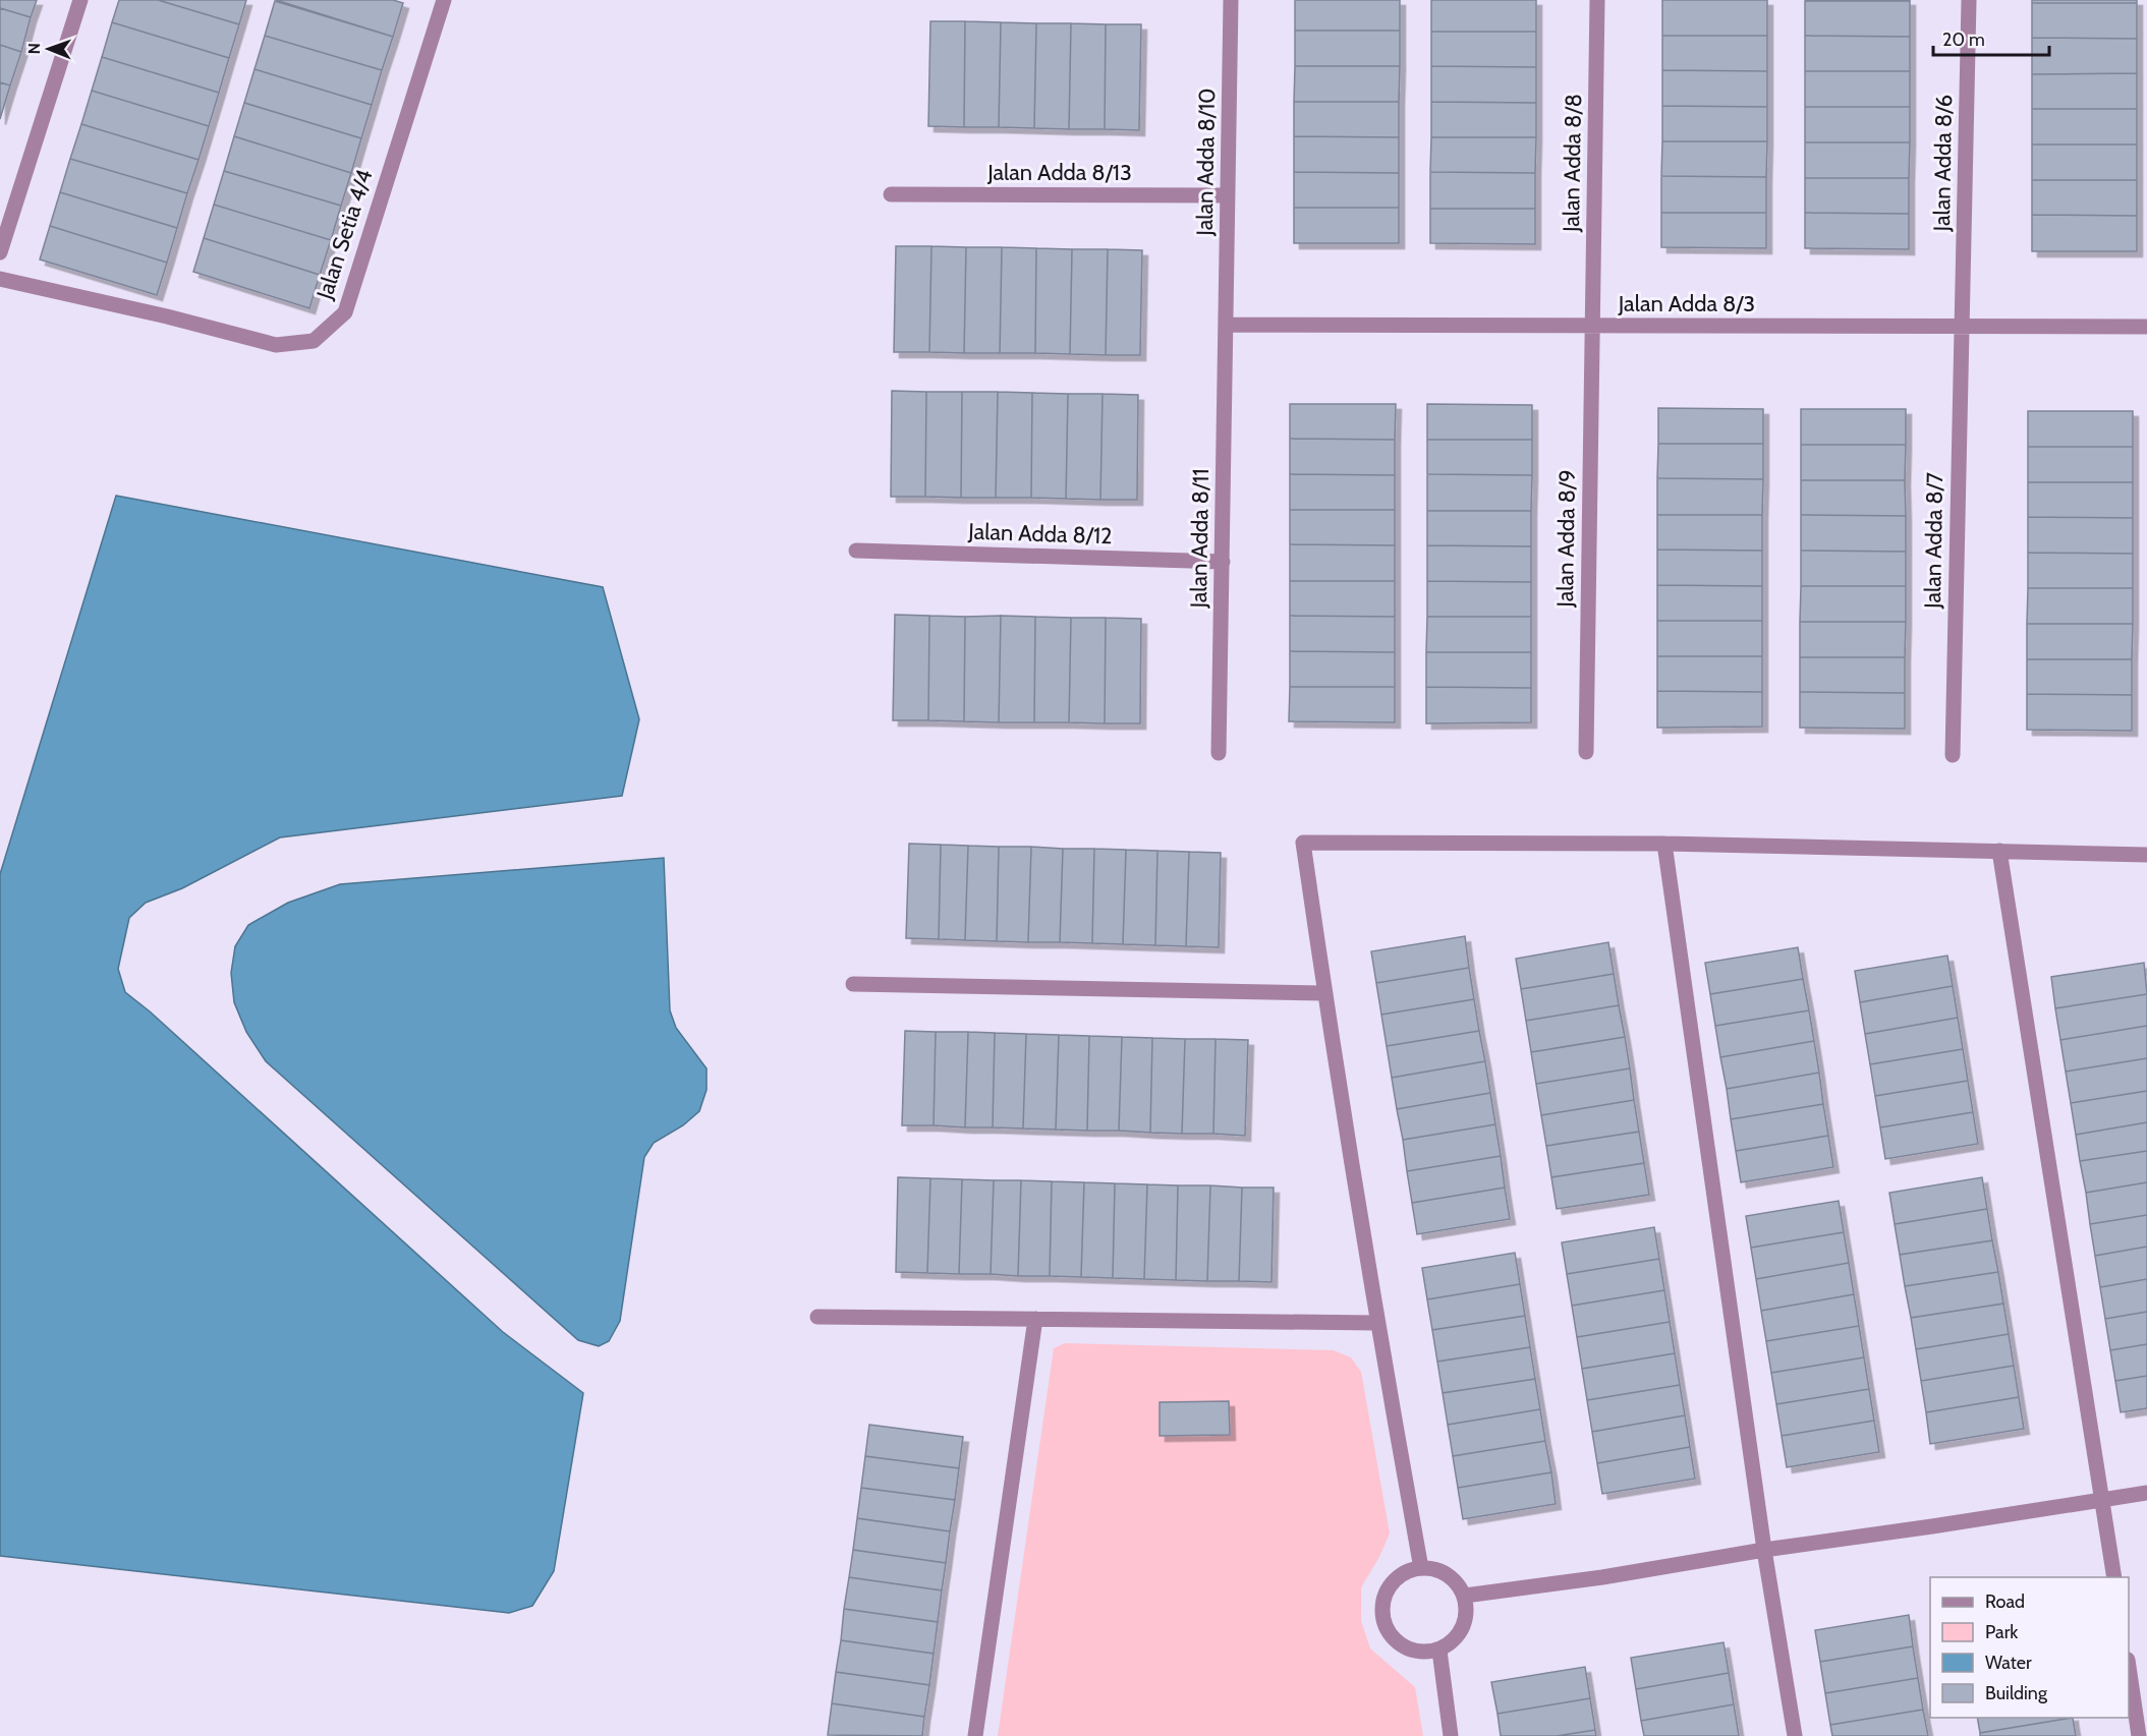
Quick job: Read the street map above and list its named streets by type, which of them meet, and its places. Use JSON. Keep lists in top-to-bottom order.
{
  "streets": {
    "street": [
      "Jalan Adda 8/10",
      "Jalan Adda 8/8",
      "Jalan Adda 8/6",
      "Jalan Adda 8/13",
      "Jalan Setia 4/4",
      "Jalan Adda 8/3",
      "Jalan Adda 8/12",
      "Jalan Adda 8/11",
      "Jalan Adda 8/9",
      "Jalan Adda 8/7"
    ]
  },
  "crossings": [
    ["Jalan Adda 8/10", "Jalan Adda 8/13"],
    ["Jalan Adda 8/10", "Jalan Adda 8/3"],
    ["Jalan Adda 8/10", "Jalan Adda 8/11"],
    ["Jalan Adda 8/8", "Jalan Adda 8/3"],
    ["Jalan Adda 8/8", "Jalan Adda 8/9"],
    ["Jalan Adda 8/6", "Jalan Adda 8/3"],
    ["Jalan Adda 8/6", "Jalan Adda 8/7"],
    ["Jalan Adda 8/3", "Jalan Adda 8/11"],
    ["Jalan Adda 8/3", "Jalan Adda 8/9"],
    ["Jalan Adda 8/3", "Jalan Adda 8/7"],
    ["Jalan Adda 8/12", "Jalan Adda 8/11"]
  ],
  "legend": [
    "Road",
    "Park",
    "Water",
    "Building"
  ],
  "scale_bar": "20 m",
  "north": "left"
}
